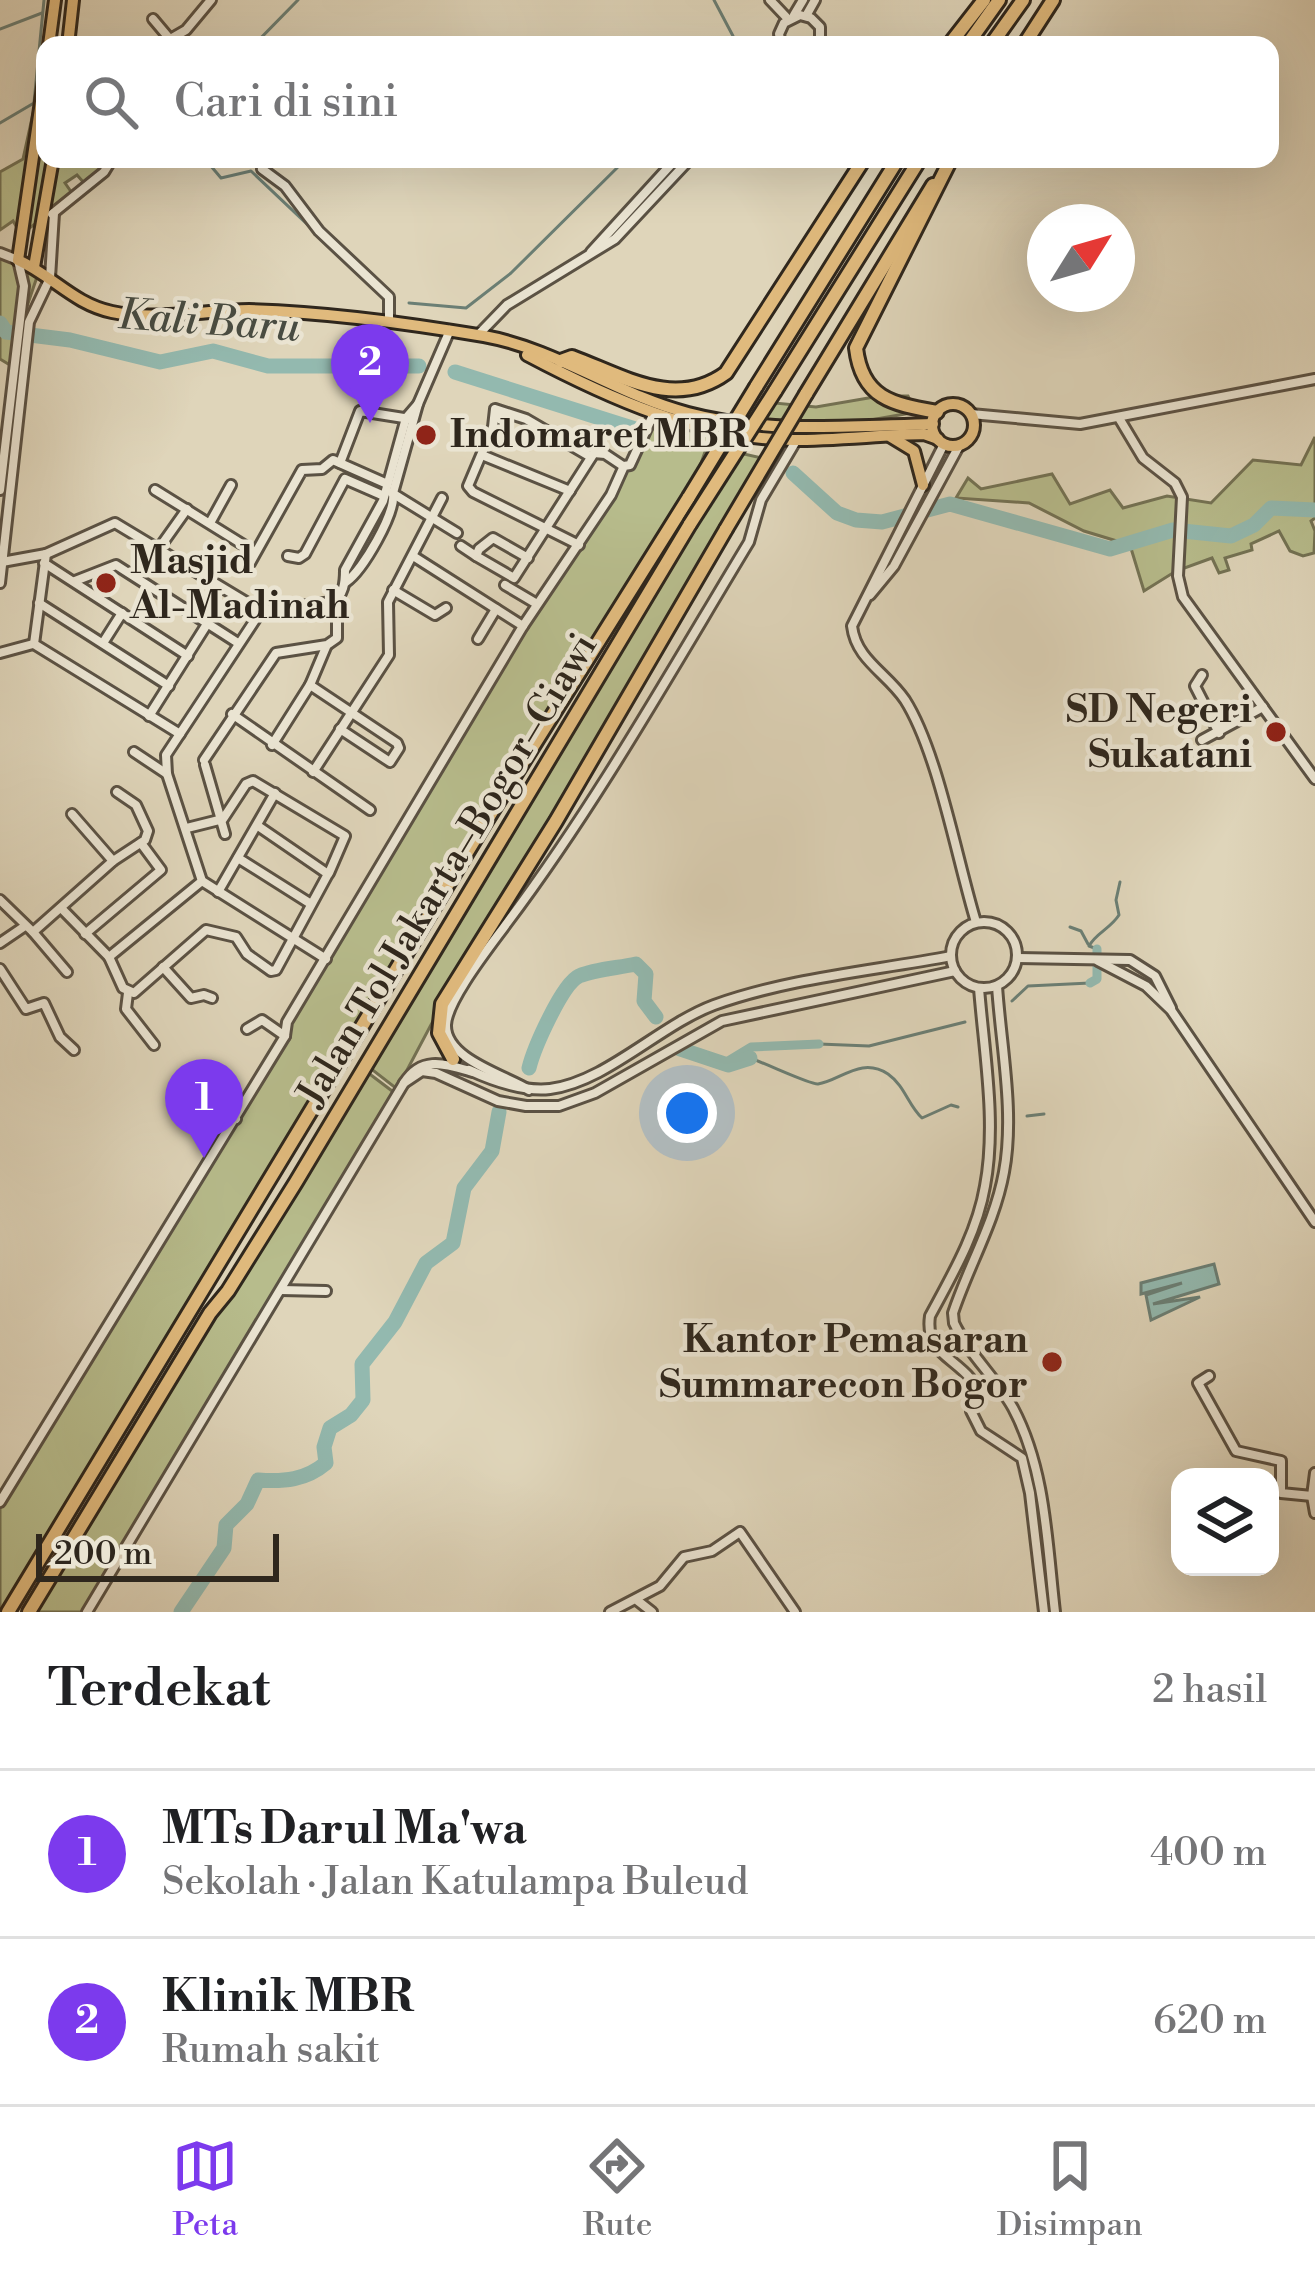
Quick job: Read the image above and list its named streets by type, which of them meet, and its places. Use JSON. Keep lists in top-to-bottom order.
{
  "streets": {
    "highway": ["Jalan Tol Jakarta–Bogor–Ciawi"]
  },
  "water": ["Kali Baru"],
  "places": [
    "Indomaret MBR",
    "Masjid Al-Madinah",
    "SD Negeri Sukatani",
    "Kantor Pemasaran Summarecon Bogor"
  ],
  "scale_bar": "200 m",
  "north": "top right",
  "page": {
    "search": "Cari di sini",
    "pins": ["2", "1"],
    "scale": "200 m",
    "heading": ["Terdekat", "2 hasil"],
    "list": [
      {
        "mark": "1",
        "name": "MTs Darul Ma'wa",
        "note": "Sekolah · Jalan Katulampa Buleud",
        "value": "400 m"
      },
      {
        "mark": "2",
        "name": "Klinik MBR",
        "note": "Rumah sakit",
        "value": "620 m"
      }
    ],
    "nav": ["Peta", "Rute", "Disimpan"]
  }
}
